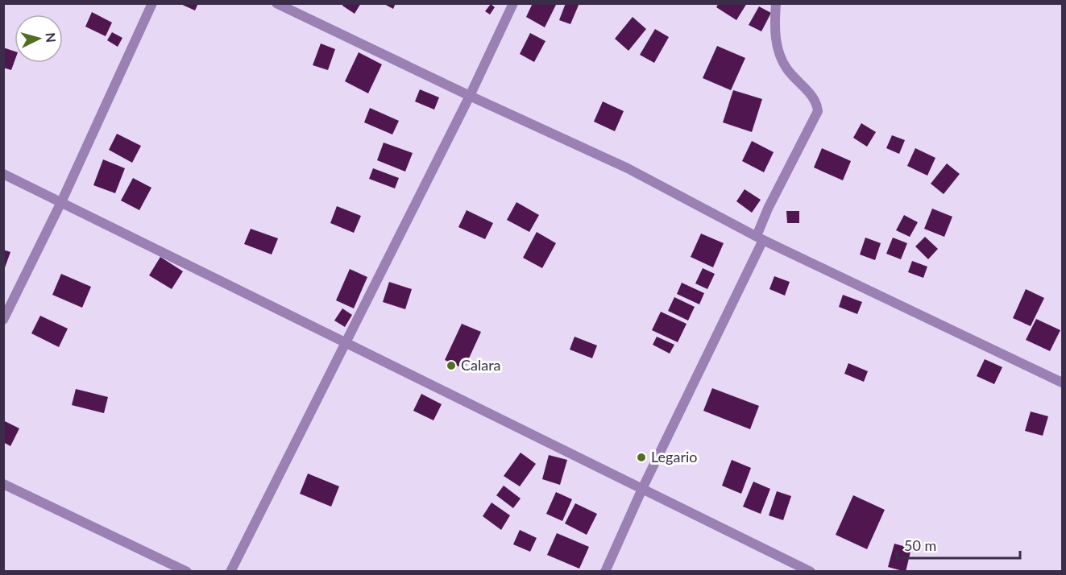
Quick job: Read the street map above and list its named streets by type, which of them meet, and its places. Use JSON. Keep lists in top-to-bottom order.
{
  "places": ["Calara", "Legario"],
  "scale_bar": "50 m",
  "north": "right"
}
